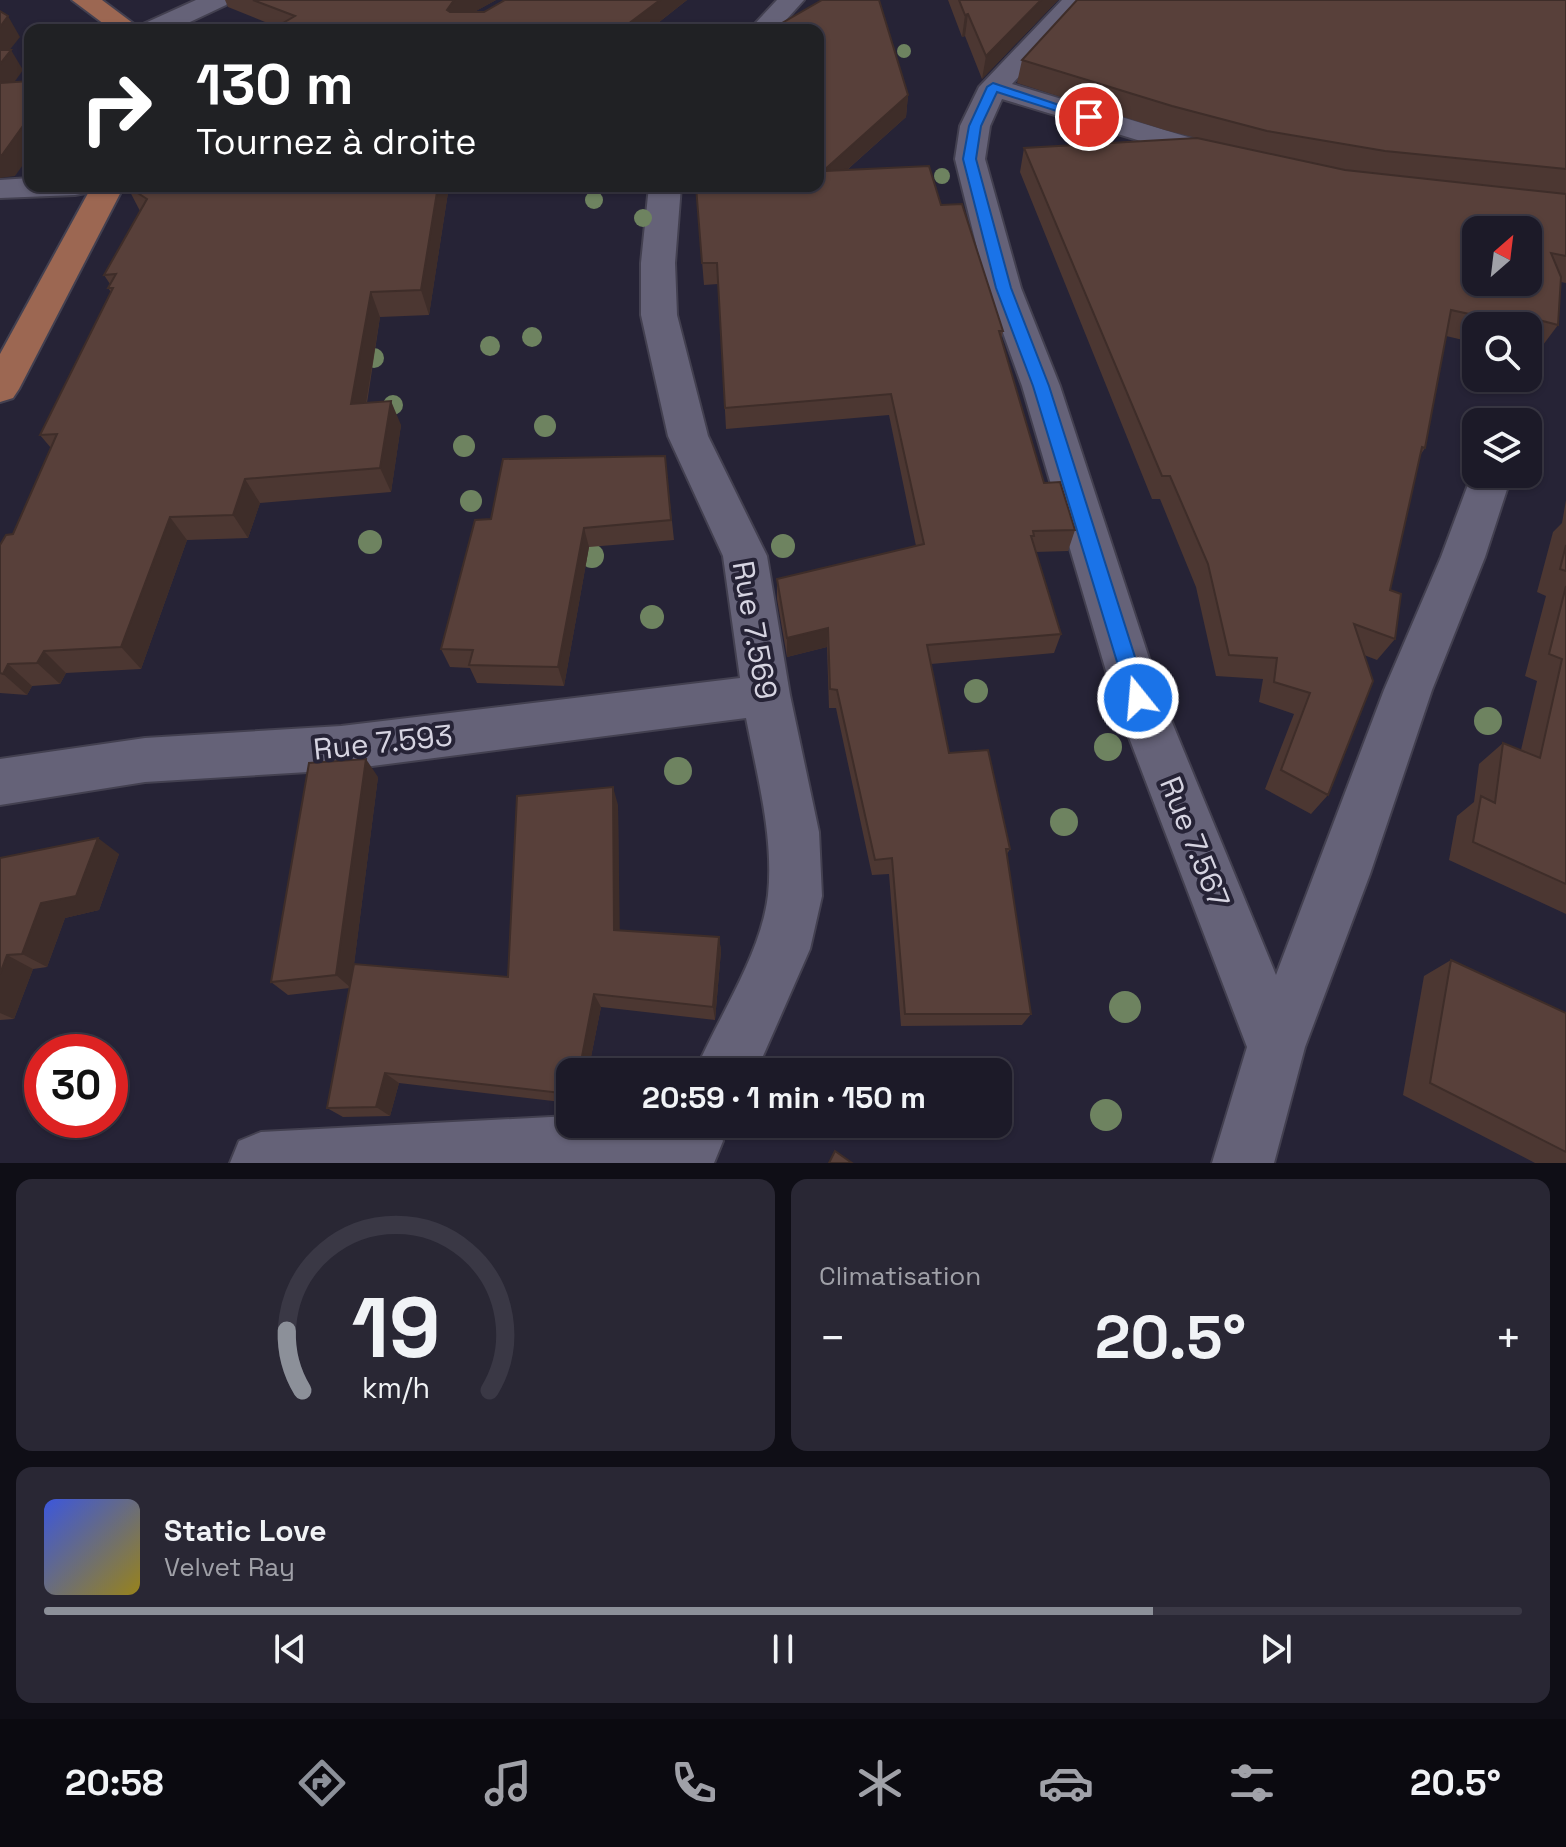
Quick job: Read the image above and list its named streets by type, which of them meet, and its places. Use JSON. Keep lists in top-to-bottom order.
{
  "streets": {
    "street": ["Rue 7.569", "Rue 7.593", "Rue 7.567"]
  },
  "crossings": [
    ["Rue 7.569", "Rue 7.593"]
  ],
  "north": "top right",
  "page": {
    "turn": ["130 m", "Tournez à droite"],
    "limit": "30",
    "trip": "20:59 · 1 min · 150 m",
    "tile": "Climatisation",
    "heat": ["−", "20.5°", "+"],
    "song": ["Static Love", "Velvet Ray"],
    "tabs": ["20:58", "20.5°"],
    "gauge": ["19", "km/h"]
  }
}
